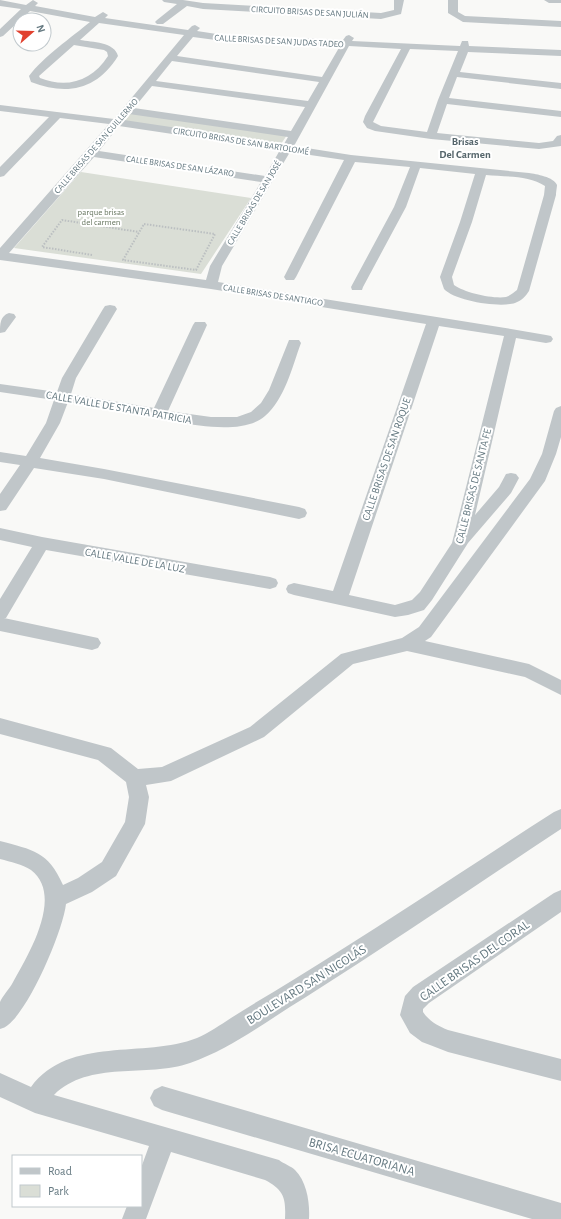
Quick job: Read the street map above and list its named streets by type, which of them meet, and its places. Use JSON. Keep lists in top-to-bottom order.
{
  "streets": {
    "street": [
      "CIRCUITO BRISAS DE SAN JULIÁN",
      "CALLE BRISAS DE SAN JUDAS TADEO",
      "CIRCUITO BRISAS DE SAN BARTOLOMÉ",
      "CALLE BRISAS DE SAN GUILLERMO",
      "CALLE BRISAS DE SAN LÁZARO",
      "CALLE BRISAS DE SAN JOSÉ",
      "CALLE BRISAS DE SANTIAGO",
      "CALLE VALLE DE STANTA PATRICIA",
      "CALLE BRISAS DE SAN ROQUE",
      "CALLE BRISAS DE SANTA FE",
      "CALLE VALLE DE LA LUZ",
      "CALLE BRISAS DEL CORAL",
      "BOULEVARD SAN NICOLÁS",
      "BRISA ECUATORIANA"
    ]
  },
  "crossings": [
    ["CIRCUITO BRISAS DE SAN JULIÁN", "CALLE BRISAS DE SAN JUDAS TADEO"],
    ["CALLE BRISAS DE SAN JUDAS TADEO", "CALLE BRISAS DE SAN GUILLERMO"],
    ["CALLE BRISAS DE SAN JUDAS TADEO", "CALLE BRISAS DE SAN JOSÉ"],
    ["CIRCUITO BRISAS DE SAN BARTOLOMÉ", "CALLE BRISAS DE SAN GUILLERMO"],
    ["CIRCUITO BRISAS DE SAN BARTOLOMÉ", "CALLE BRISAS DE SAN JOSÉ"],
    ["CALLE BRISAS DE SAN GUILLERMO", "CALLE BRISAS DE SAN LÁZARO"],
    ["CALLE BRISAS DE SAN GUILLERMO", "CALLE BRISAS DE SANTIAGO"],
    ["CALLE BRISAS DE SAN LÁZARO", "CALLE BRISAS DE SAN JOSÉ"],
    ["CALLE BRISAS DE SAN JOSÉ", "CALLE BRISAS DE SANTIAGO"],
    ["CALLE BRISAS DE SANTIAGO", "CALLE BRISAS DE SAN ROQUE"],
    ["CALLE BRISAS DE SANTIAGO", "CALLE BRISAS DE SANTA FE"],
    ["CALLE BRISAS DE SAN ROQUE", "CALLE BRISAS DE SANTA FE"]
  ],
  "districts": ["Brisas Del Carmen"],
  "parks": ["parque brisas del carmen"],
  "legend": ["Road", "Park"],
  "north": "right"
}
